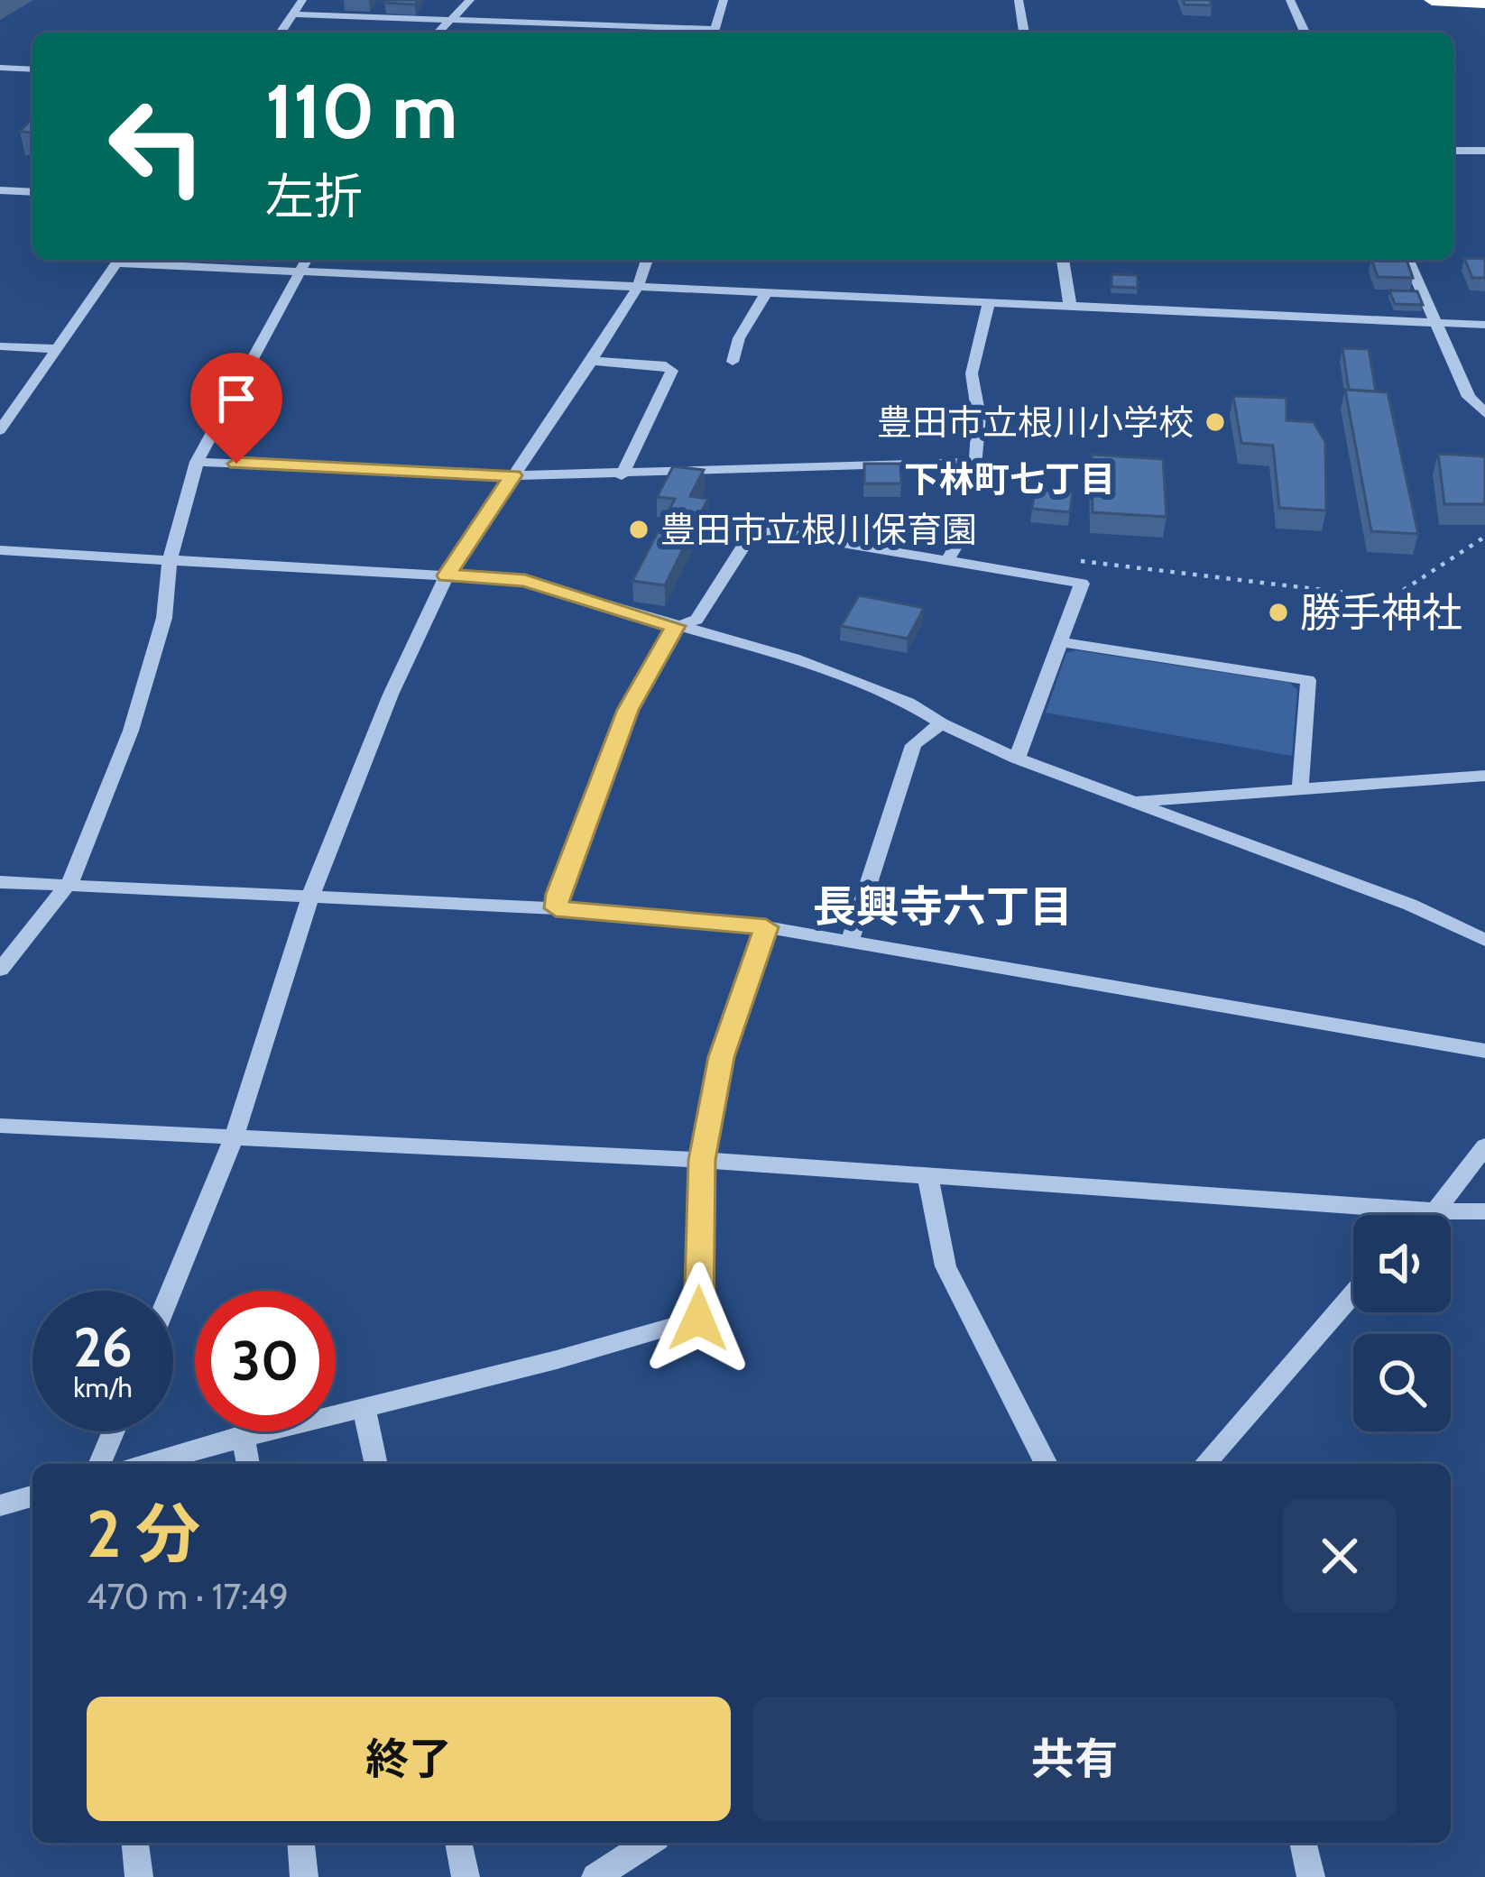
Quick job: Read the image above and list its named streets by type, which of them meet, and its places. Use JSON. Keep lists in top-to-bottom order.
{
  "districts": ["下林町七丁目", "長興寺六丁目"],
  "places": ["豊田市立根川小学校", "豊田市立根川保育園", "勝手神社"],
  "page": {
    "turn": ["110 m", "左折"],
    "speed": "26 km/h",
    "limit": "30",
    "heading": ["2 分", "470 m · 17:49"],
    "buttons": ["終了", "共有"]
  }
}
